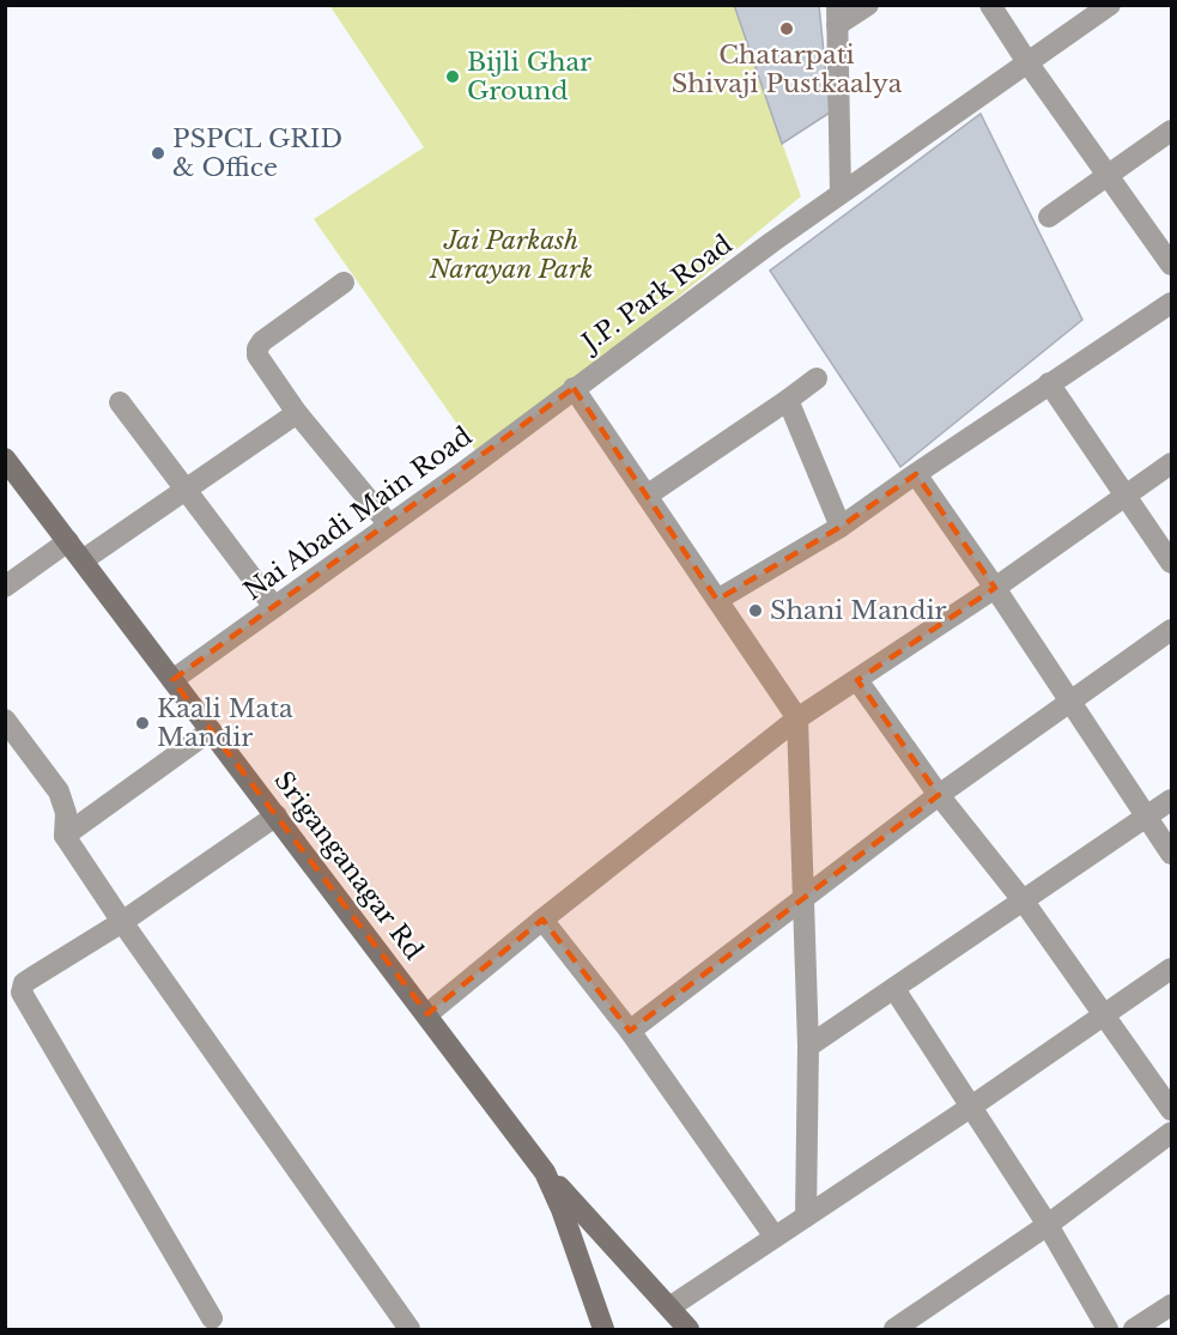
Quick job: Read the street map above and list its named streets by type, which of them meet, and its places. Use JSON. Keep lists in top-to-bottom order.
{
  "streets": {
    "main road": ["Sriganganagar Rd"],
    "street": ["J.P. Park Road", "Nai Abadi Main Road"]
  },
  "crossings": [
    ["J.P. Park Road", "Nai Abadi Main Road"],
    ["Nai Abadi Main Road", "Sriganganagar Rd"]
  ],
  "parks": ["Jai Parkash Narayan Park"],
  "places": [
    "Chatarpati Shivaji Pustkaalya",
    "Bijli Ghar Ground",
    "PSPCL GRID & Office",
    "Shani Mandir",
    "Kaali Mata Mandir"
  ]
}
